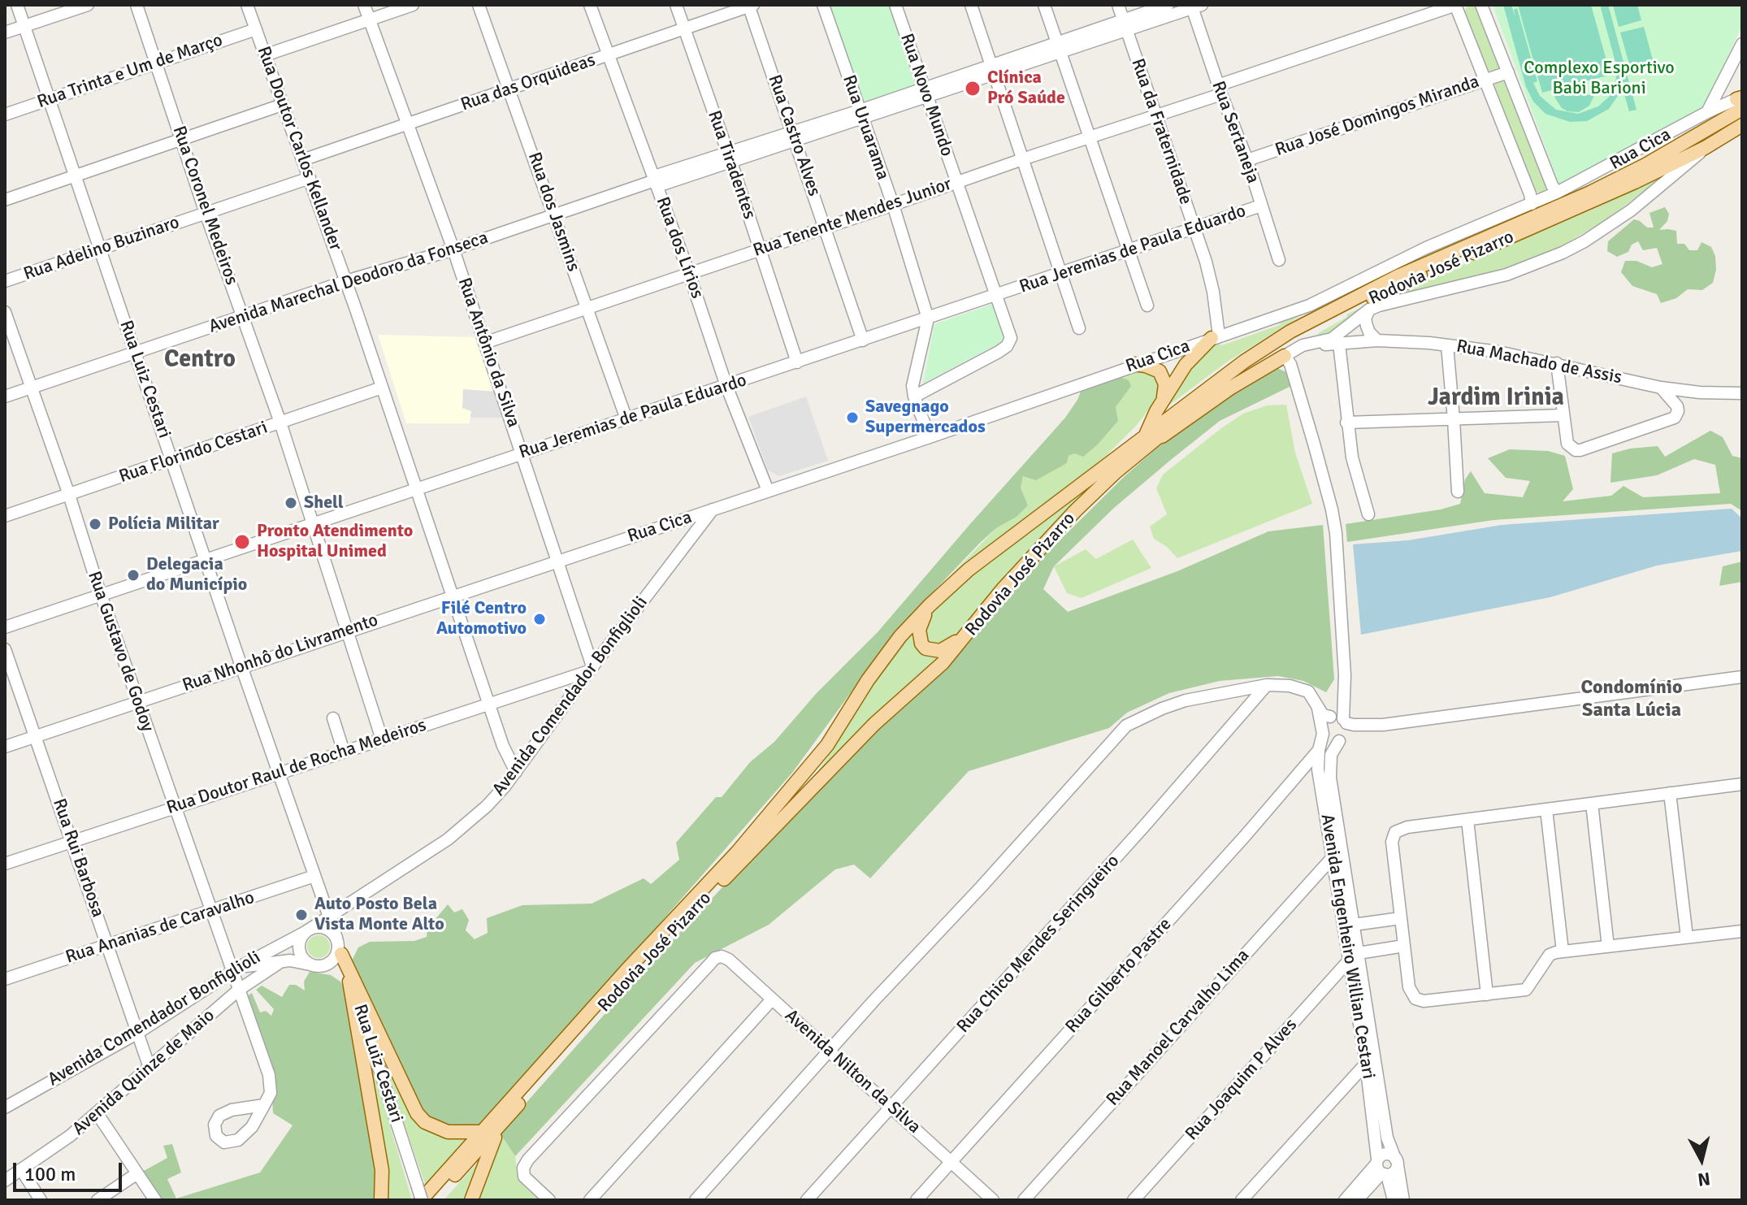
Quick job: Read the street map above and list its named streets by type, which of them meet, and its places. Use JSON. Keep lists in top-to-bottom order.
{
  "streets": {
    "main road": ["Rodovia José Pizarro"],
    "street": [
      "Rua Trinta e Um de Março",
      "Rua das Orquideas",
      "Rua Novo Mundo",
      "Rua José Domingos Miranda",
      "Rua Uruarama",
      "Rua da Fraternidade",
      "Rua Sertaneja",
      "Rua Castro Alves",
      "Rua Doutor Carlos Kellander",
      "Rua Cica",
      "Rua Tiradentes",
      "Rua Coronel Medeiros",
      "Rua dos Jasmins",
      "Rua Tenente Mendes Junior",
      "Rua dos Lírios",
      "Rua Adelino Buzinaro",
      "Rua Jeremias de Paula Eduardo",
      "Avenida Marechal Deodoro da Fonseca",
      "Rua Antônio da Silva",
      "Rua Machado de Assis",
      "Rua Luiz Cestari",
      "Rua Florindo Cestari",
      "Rua Gustavo de Godoy",
      "Rua Nhonhô do Livramento",
      "Avenida Comendador Bonfiglioli",
      "Rua Doutor Raul de Rocha Medeiros",
      "Rua Rui Barbosa",
      "Rua Ananias de Caravalho",
      "Rua Chico Mendes Seringueiro",
      "Avenida Engenheiro Willian Cestari",
      "Rua Gilberto Pastre",
      "Rua Manoel Carvalho Lima",
      "Avenida Nilton da Silva",
      "Avenida Quinze de Maio",
      "Rua Joaquim P Alves"
    ]
  },
  "crossings": [
    ["Rua Trinta e Um de Março", "Rua Doutor Carlos Kellander"],
    ["Rua Trinta e Um de Março", "Rua Coronel Medeiros"],
    ["Rua Trinta e Um de Março", "Rua Luiz Cestari"],
    ["Rua das Orquideas", "Rua Castro Alves"],
    ["Rua das Orquideas", "Rua Doutor Carlos Kellander"],
    ["Rua das Orquideas", "Rua Tiradentes"],
    ["Rua das Orquideas", "Rua dos Jasmins"],
    ["Rua das Orquideas", "Rua dos Lírios"],
    ["Rua das Orquideas", "Rua Antônio da Silva"],
    ["Rua Novo Mundo", "Rua Tenente Mendes Junior"],
    ["Rua Novo Mundo", "Rua Jeremias de Paula Eduardo"],
    ["Rua Novo Mundo", "Avenida Marechal Deodoro da Fonseca"],
    ["Rua José Domingos Miranda", "Rua Sertaneja"],
    ["Rua Uruarama", "Rua Tenente Mendes Junior"],
    ["Rua Uruarama", "Rua Jeremias de Paula Eduardo"],
    ["Rua Uruarama", "Avenida Marechal Deodoro da Fonseca"],
    ["Rua da Fraternidade", "Rua Cica"],
    ["Rua da Fraternidade", "Rua Tenente Mendes Junior"],
    ["Rua da Fraternidade", "Rua Jeremias de Paula Eduardo"],
    ["Rua da Fraternidade", "Avenida Marechal Deodoro da Fonseca"],
    ["Rua Sertaneja", "Rua Tenente Mendes Junior"],
    ["Rua Sertaneja", "Rua Jeremias de Paula Eduardo"],
    ["Rua Sertaneja", "Avenida Marechal Deodoro da Fonseca"],
    ["Rua Castro Alves", "Rua Tenente Mendes Junior"],
    ["Rua Castro Alves", "Rua Jeremias de Paula Eduardo"],
    ["Rua Castro Alves", "Avenida Marechal Deodoro da Fonseca"],
    ["Rua Doutor Carlos Kellander", "Rua Adelino Buzinaro"],
    ["Rua Doutor Carlos Kellander", "Rua Jeremias de Paula Eduardo"],
    ["Rua Doutor Carlos Kellander", "Avenida Marechal Deodoro da Fonseca"],
    ["Rua Doutor Carlos Kellander", "Rua Florindo Cestari"],
    ["Rua Doutor Carlos Kellander", "Rua Nhonhô do Livramento"],
    ["Rua Doutor Carlos Kellander", "Avenida Comendador Bonfiglioli"],
    ["Rua Doutor Carlos Kellander", "Rua Doutor Raul de Rocha Medeiros"],
    ["Rua Cica", "Rua dos Lírios"],
    ["Rua Cica", "Rodovia José Pizarro"],
    ["Rua Cica", "Rua Antônio da Silva"],
    ["Rua Cica", "Rua Nhonhô do Livramento"],
    ["Rua Cica", "Avenida Comendador Bonfiglioli"],
    ["Rua Tiradentes", "Rua Tenente Mendes Junior"],
    ["Rua Tiradentes", "Rua Jeremias de Paula Eduardo"],
    ["Rua Tiradentes", "Avenida Marechal Deodoro da Fonseca"],
    ["Rua Coronel Medeiros", "Rua Adelino Buzinaro"],
    ["Rua Coronel Medeiros", "Rua Jeremias de Paula Eduardo"],
    ["Rua Coronel Medeiros", "Avenida Marechal Deodoro da Fonseca"],
    ["Rua Coronel Medeiros", "Rua Florindo Cestari"],
    ["Rua Coronel Medeiros", "Rua Nhonhô do Livramento"],
    ["Rua Coronel Medeiros", "Rua Doutor Raul de Rocha Medeiros"],
    ["Rua dos Jasmins", "Rua Tenente Mendes Junior"],
    ["Rua dos Jasmins", "Rua Jeremias de Paula Eduardo"],
    ["Rua dos Jasmins", "Avenida Marechal Deodoro da Fonseca"],
    ["Rua Tenente Mendes Junior", "Rua dos Lírios"],
    ["Rua Tenente Mendes Junior", "Rua Antônio da Silva"],
    ["Rua dos Lírios", "Rua Jeremias de Paula Eduardo"],
    ["Rua dos Lírios", "Avenida Marechal Deodoro da Fonseca"],
    ["Rua Adelino Buzinaro", "Rua Luiz Cestari"],
    ["Rua Jeremias de Paula Eduardo", "Rua Antônio da Silva"],
    ["Rua Jeremias de Paula Eduardo", "Rua Luiz Cestari"],
    ["Rua Jeremias de Paula Eduardo", "Rua Gustavo de Godoy"],
    ["Rodovia José Pizarro", "Rua Luiz Cestari"],
    ["Avenida Marechal Deodoro da Fonseca", "Rua Antônio da Silva"],
    ["Avenida Marechal Deodoro da Fonseca", "Rua Luiz Cestari"],
    ["Avenida Marechal Deodoro da Fonseca", "Rua Gustavo de Godoy"],
    ["Rua Antônio da Silva", "Rua Nhonhô do Livramento"],
    ["Rua Antônio da Silva", "Avenida Comendador Bonfiglioli"],
    ["Rua Antônio da Silva", "Rua Doutor Raul de Rocha Medeiros"],
    ["Rua Luiz Cestari", "Rua Florindo Cestari"],
    ["Rua Luiz Cestari", "Rua Nhonhô do Livramento"],
    ["Rua Luiz Cestari", "Avenida Comendador Bonfiglioli"],
    ["Rua Luiz Cestari", "Rua Doutor Raul de Rocha Medeiros"],
    ["Rua Luiz Cestari", "Rua Ananias de Caravalho"],
    ["Rua Florindo Cestari", "Rua Gustavo de Godoy"],
    ["Rua Gustavo de Godoy", "Rua Nhonhô do Livramento"],
    ["Rua Gustavo de Godoy", "Avenida Comendador Bonfiglioli"],
    ["Rua Gustavo de Godoy", "Rua Doutor Raul de Rocha Medeiros"],
    ["Rua Gustavo de Godoy", "Rua Ananias de Caravalho"],
    ["Rua Gustavo de Godoy", "Avenida Quinze de Maio"],
    ["Rua Nhonhô do Livramento", "Rua Rui Barbosa"],
    ["Avenida Comendador Bonfiglioli", "Rua Doutor Raul de Rocha Medeiros"],
    ["Avenida Comendador Bonfiglioli", "Rua Rui Barbosa"],
    ["Rua Doutor Raul de Rocha Medeiros", "Rua Rui Barbosa"],
    ["Rua Rui Barbosa", "Rua Ananias de Caravalho"],
    ["Rua Rui Barbosa", "Avenida Quinze de Maio"],
    ["Rua Chico Mendes Seringueiro", "Avenida Nilton da Silva"],
    ["Avenida Engenheiro Willian Cestari", "Rua Gilberto Pastre"],
    ["Avenida Engenheiro Willian Cestari", "Rua Manoel Carvalho Lima"],
    ["Avenida Engenheiro Willian Cestari", "Rua Joaquim P Alves"],
    ["Rua Gilberto Pastre", "Avenida Nilton da Silva"]
  ],
  "districts": ["Centro", "Jardim Irinia", "Condomínio Santa Lúcia"],
  "parks": ["Complexo Esportivo Babi Barioni"],
  "places": [
    "Clínica Pró Saúde",
    "Savegnago Supermercados",
    "Shell",
    "Polícia Militar",
    "Pronto Atendimento Hospital Unimed",
    "Delegacia do Município",
    "Filé Centro Automotivo",
    "Auto Posto Bela Vista Monte Alto"
  ],
  "scale_bar": "100 m",
  "north": "bottom"
}
